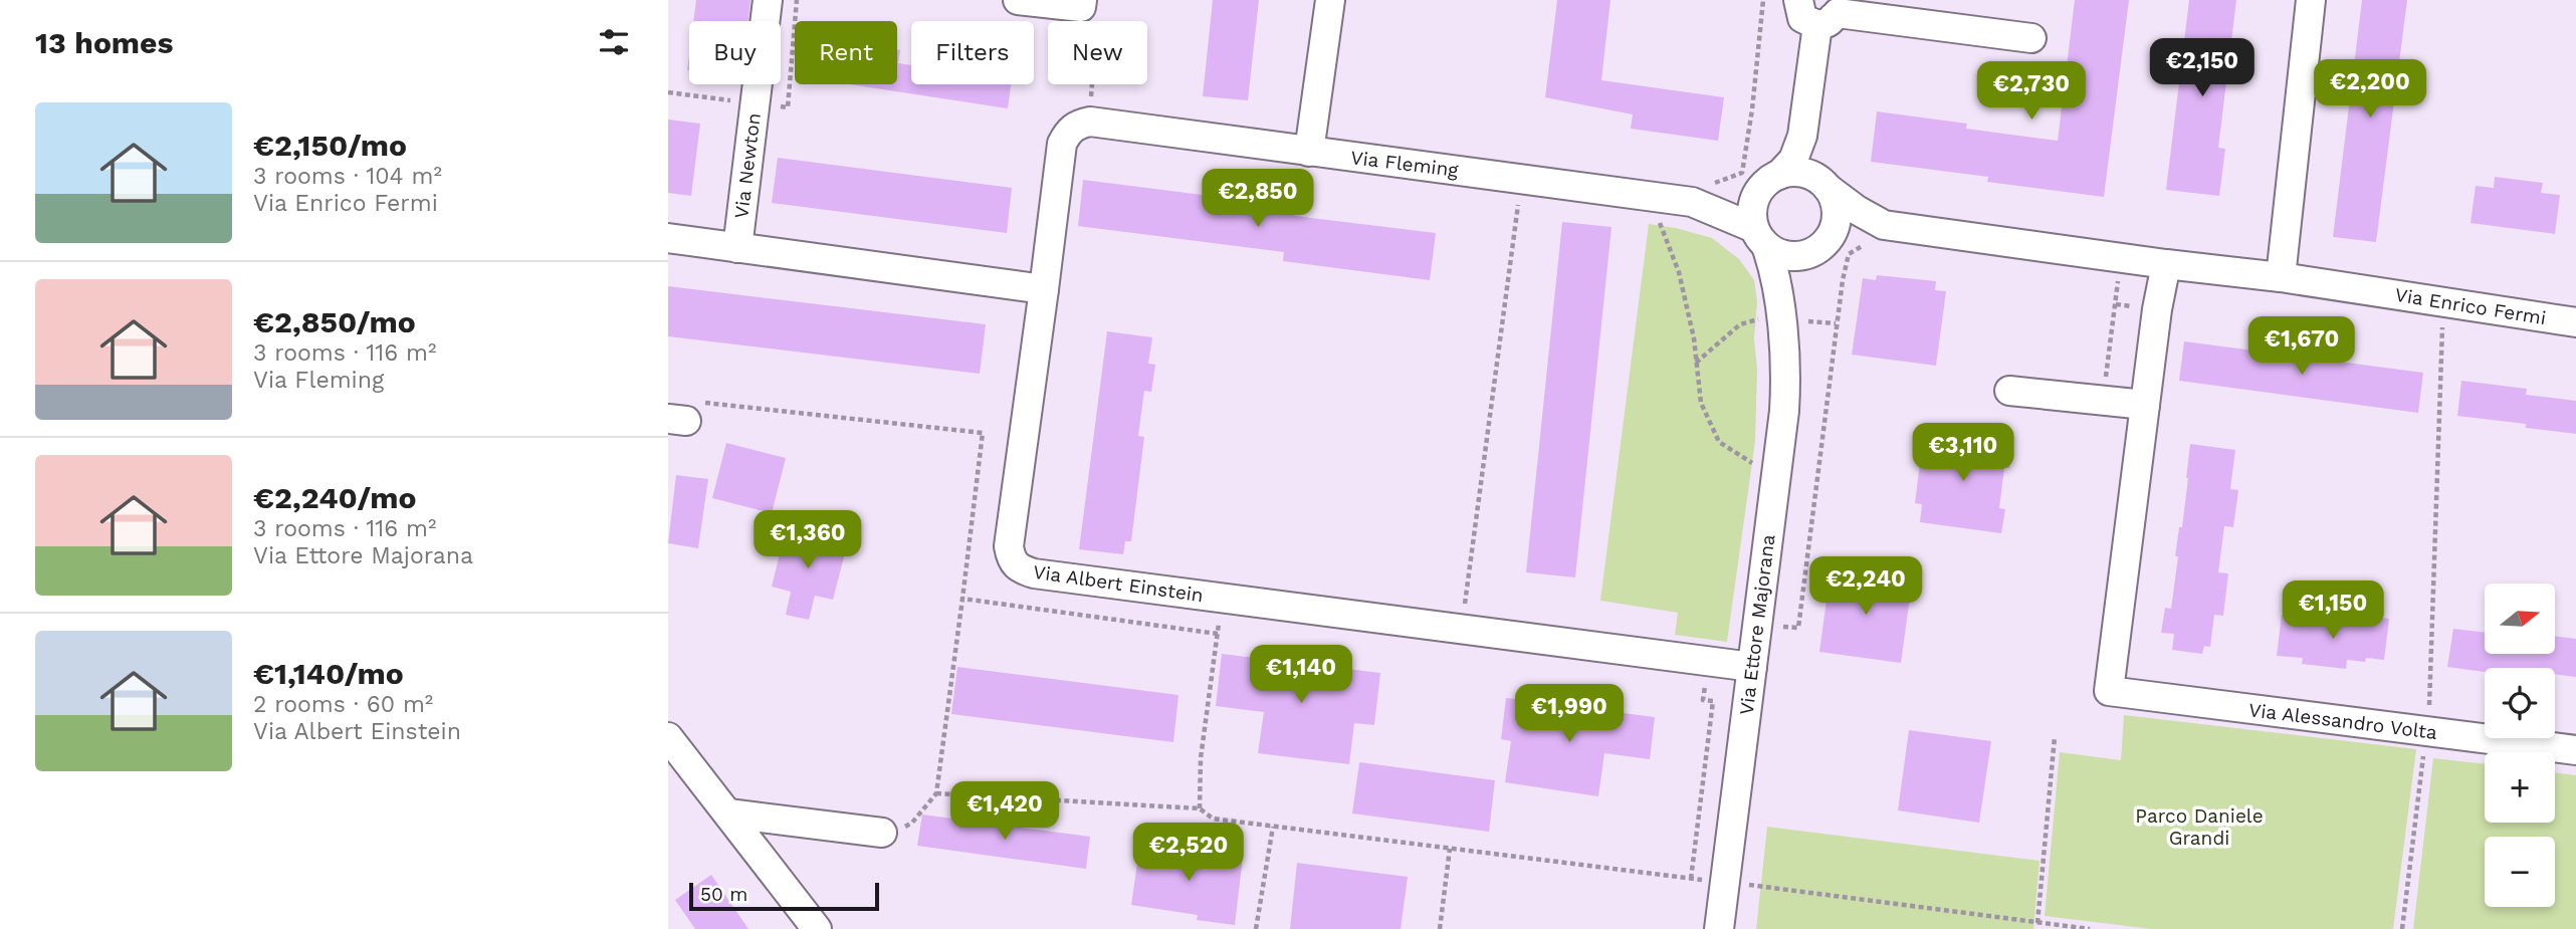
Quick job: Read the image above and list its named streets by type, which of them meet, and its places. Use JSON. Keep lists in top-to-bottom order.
{
  "streets": {
    "street": [
      "Via Fleming",
      "Via Newton",
      "Via Enrico Fermi",
      "Via Albert Einstein",
      "Via Ettore Majorana",
      "Via Alessandro Volta"
    ]
  },
  "crossings": [
    ["Via Fleming", "Via Enrico Fermi"],
    ["Via Fleming", "Via Ettore Majorana"],
    ["Via Enrico Fermi", "Via Ettore Majorana"],
    ["Via Albert Einstein", "Via Ettore Majorana"]
  ],
  "parks": ["Parco Daniele Grandi"],
  "scale_bar": "50 m",
  "north": "right",
  "page": {
    "heading": "13 homes",
    "chip": [
      "Buy",
      "Rent",
      "Filters",
      "New"
    ],
    "price": [
      "€2,150",
      "€2,200",
      "€2,730",
      "€2,850",
      "€1,670",
      "€3,110",
      "€1,360",
      "€2,240",
      "€1,150",
      "€1,140",
      "€1,990",
      "€1,420",
      "€2,520"
    ],
    "list": [
      {
        "name": "€2,150/mo",
        "note": "3 rooms · 104 m² · Via Enrico Fermi"
      },
      {
        "name": "€2,850/mo",
        "note": "3 rooms · 116 m² · Via Fleming"
      },
      {
        "name": "€2,240/mo",
        "note": "3 rooms · 116 m² · Via Ettore Majorana"
      },
      {
        "name": "€1,140/mo",
        "note": "2 rooms · 60 m² · Via Albert Einstein"
      }
    ],
    "map_buttons": ["+", "−"],
    "scale": "50 m"
  }
}
